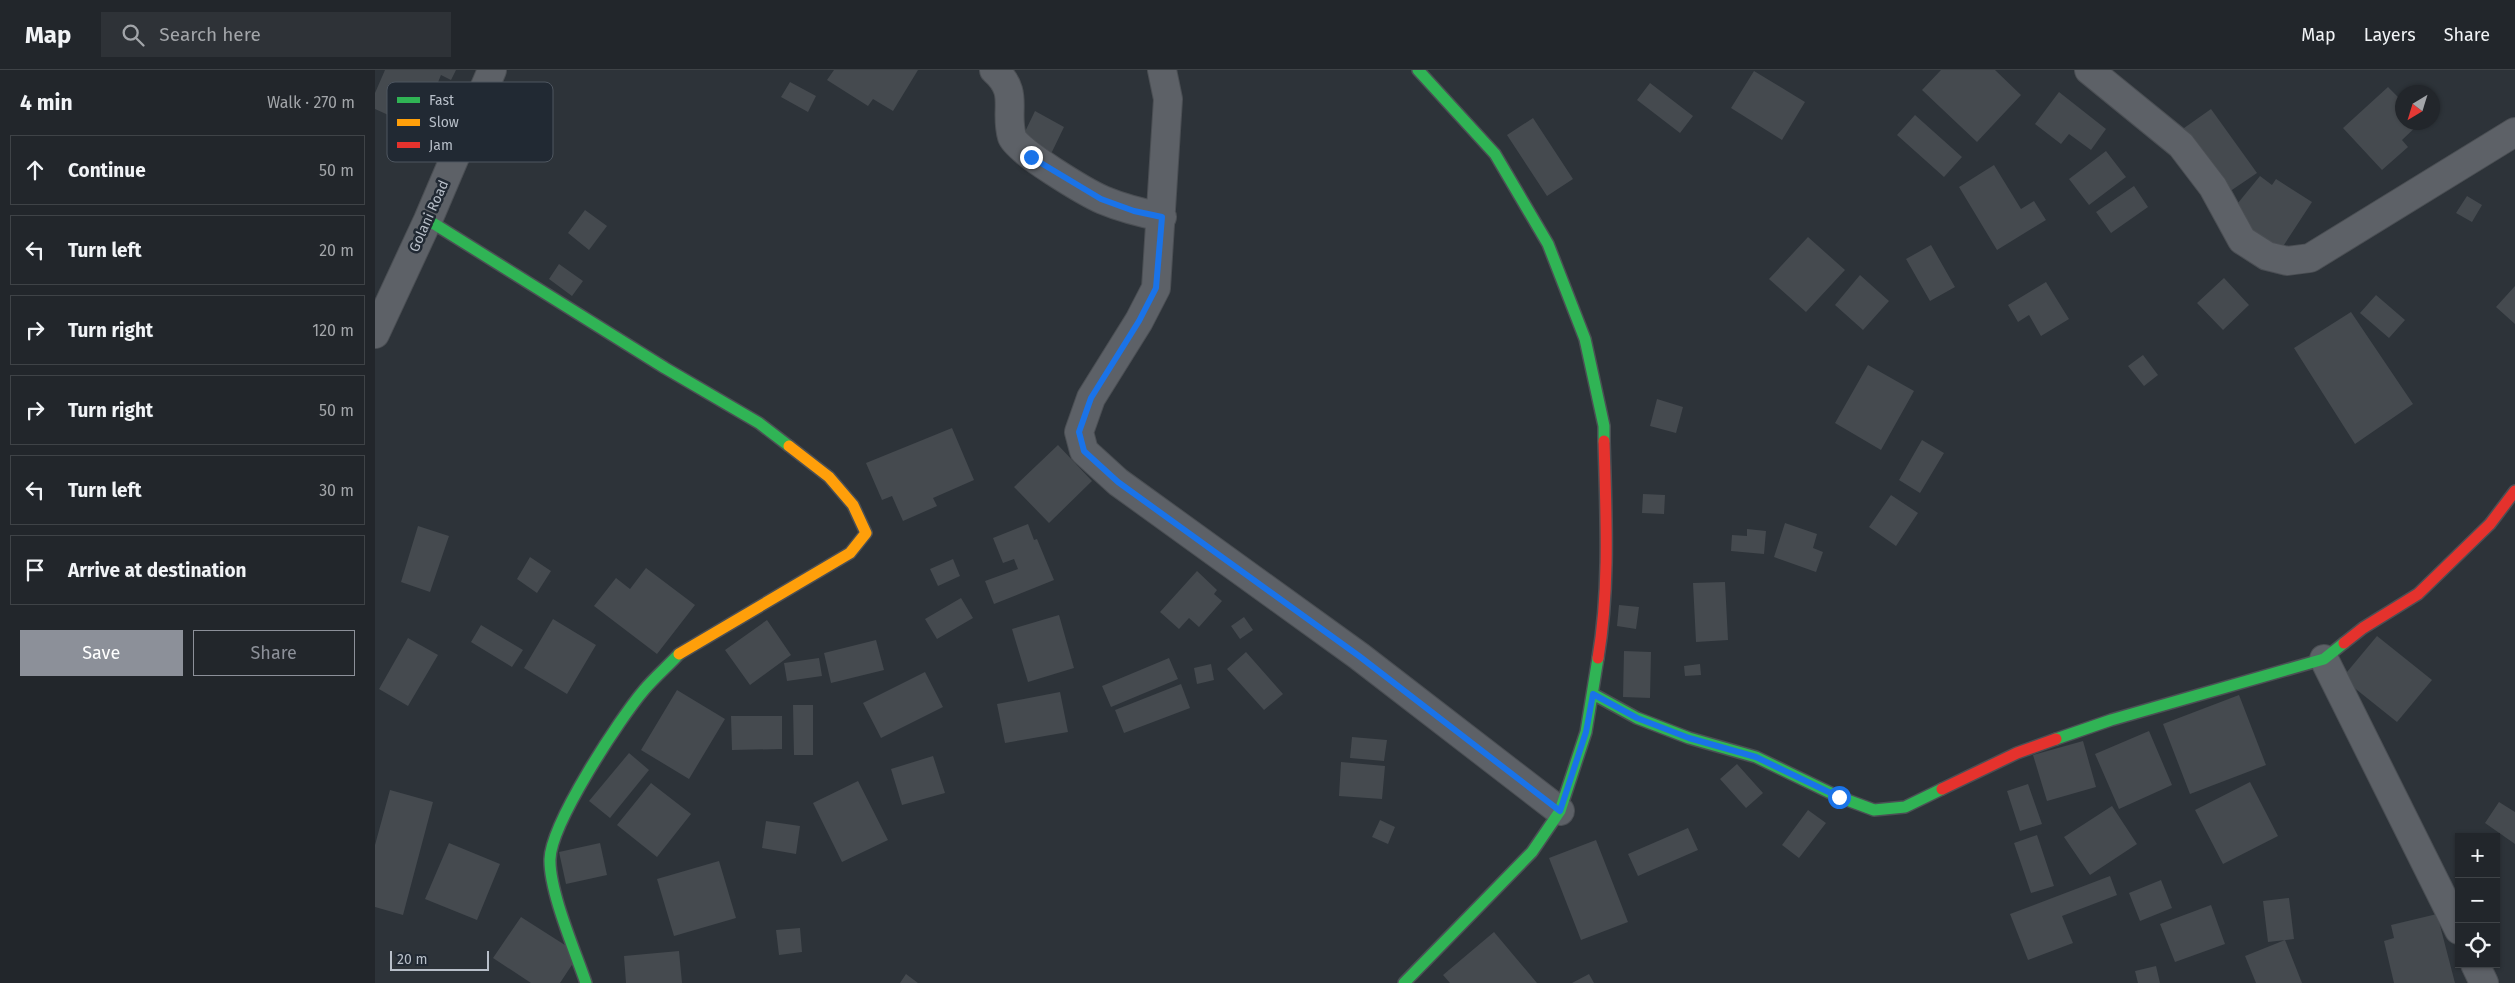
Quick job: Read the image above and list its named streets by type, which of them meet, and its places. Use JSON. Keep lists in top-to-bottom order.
{
  "streets": {
    "street": ["Golani Road"]
  },
  "legend": ["Fast", "Slow", "Jam"],
  "scale_bar": "20 m",
  "north": "bottom left",
  "page": {
    "header": "Map",
    "search": "Search here",
    "nav": ["Map", "Layers", "Share"],
    "heading": ["4 min", "Walk · 270 m"],
    "list": [
      ["Continue", "50 m"],
      ["Turn left", "20 m"],
      ["Turn right", "120 m"],
      ["Turn right", "50 m"],
      ["Turn left", "30 m"],
      "Arrive at destination"
    ],
    "buttons": ["Save", "Share"],
    "map_buttons": ["+", "−"],
    "scale": "20 m"
  }
}
